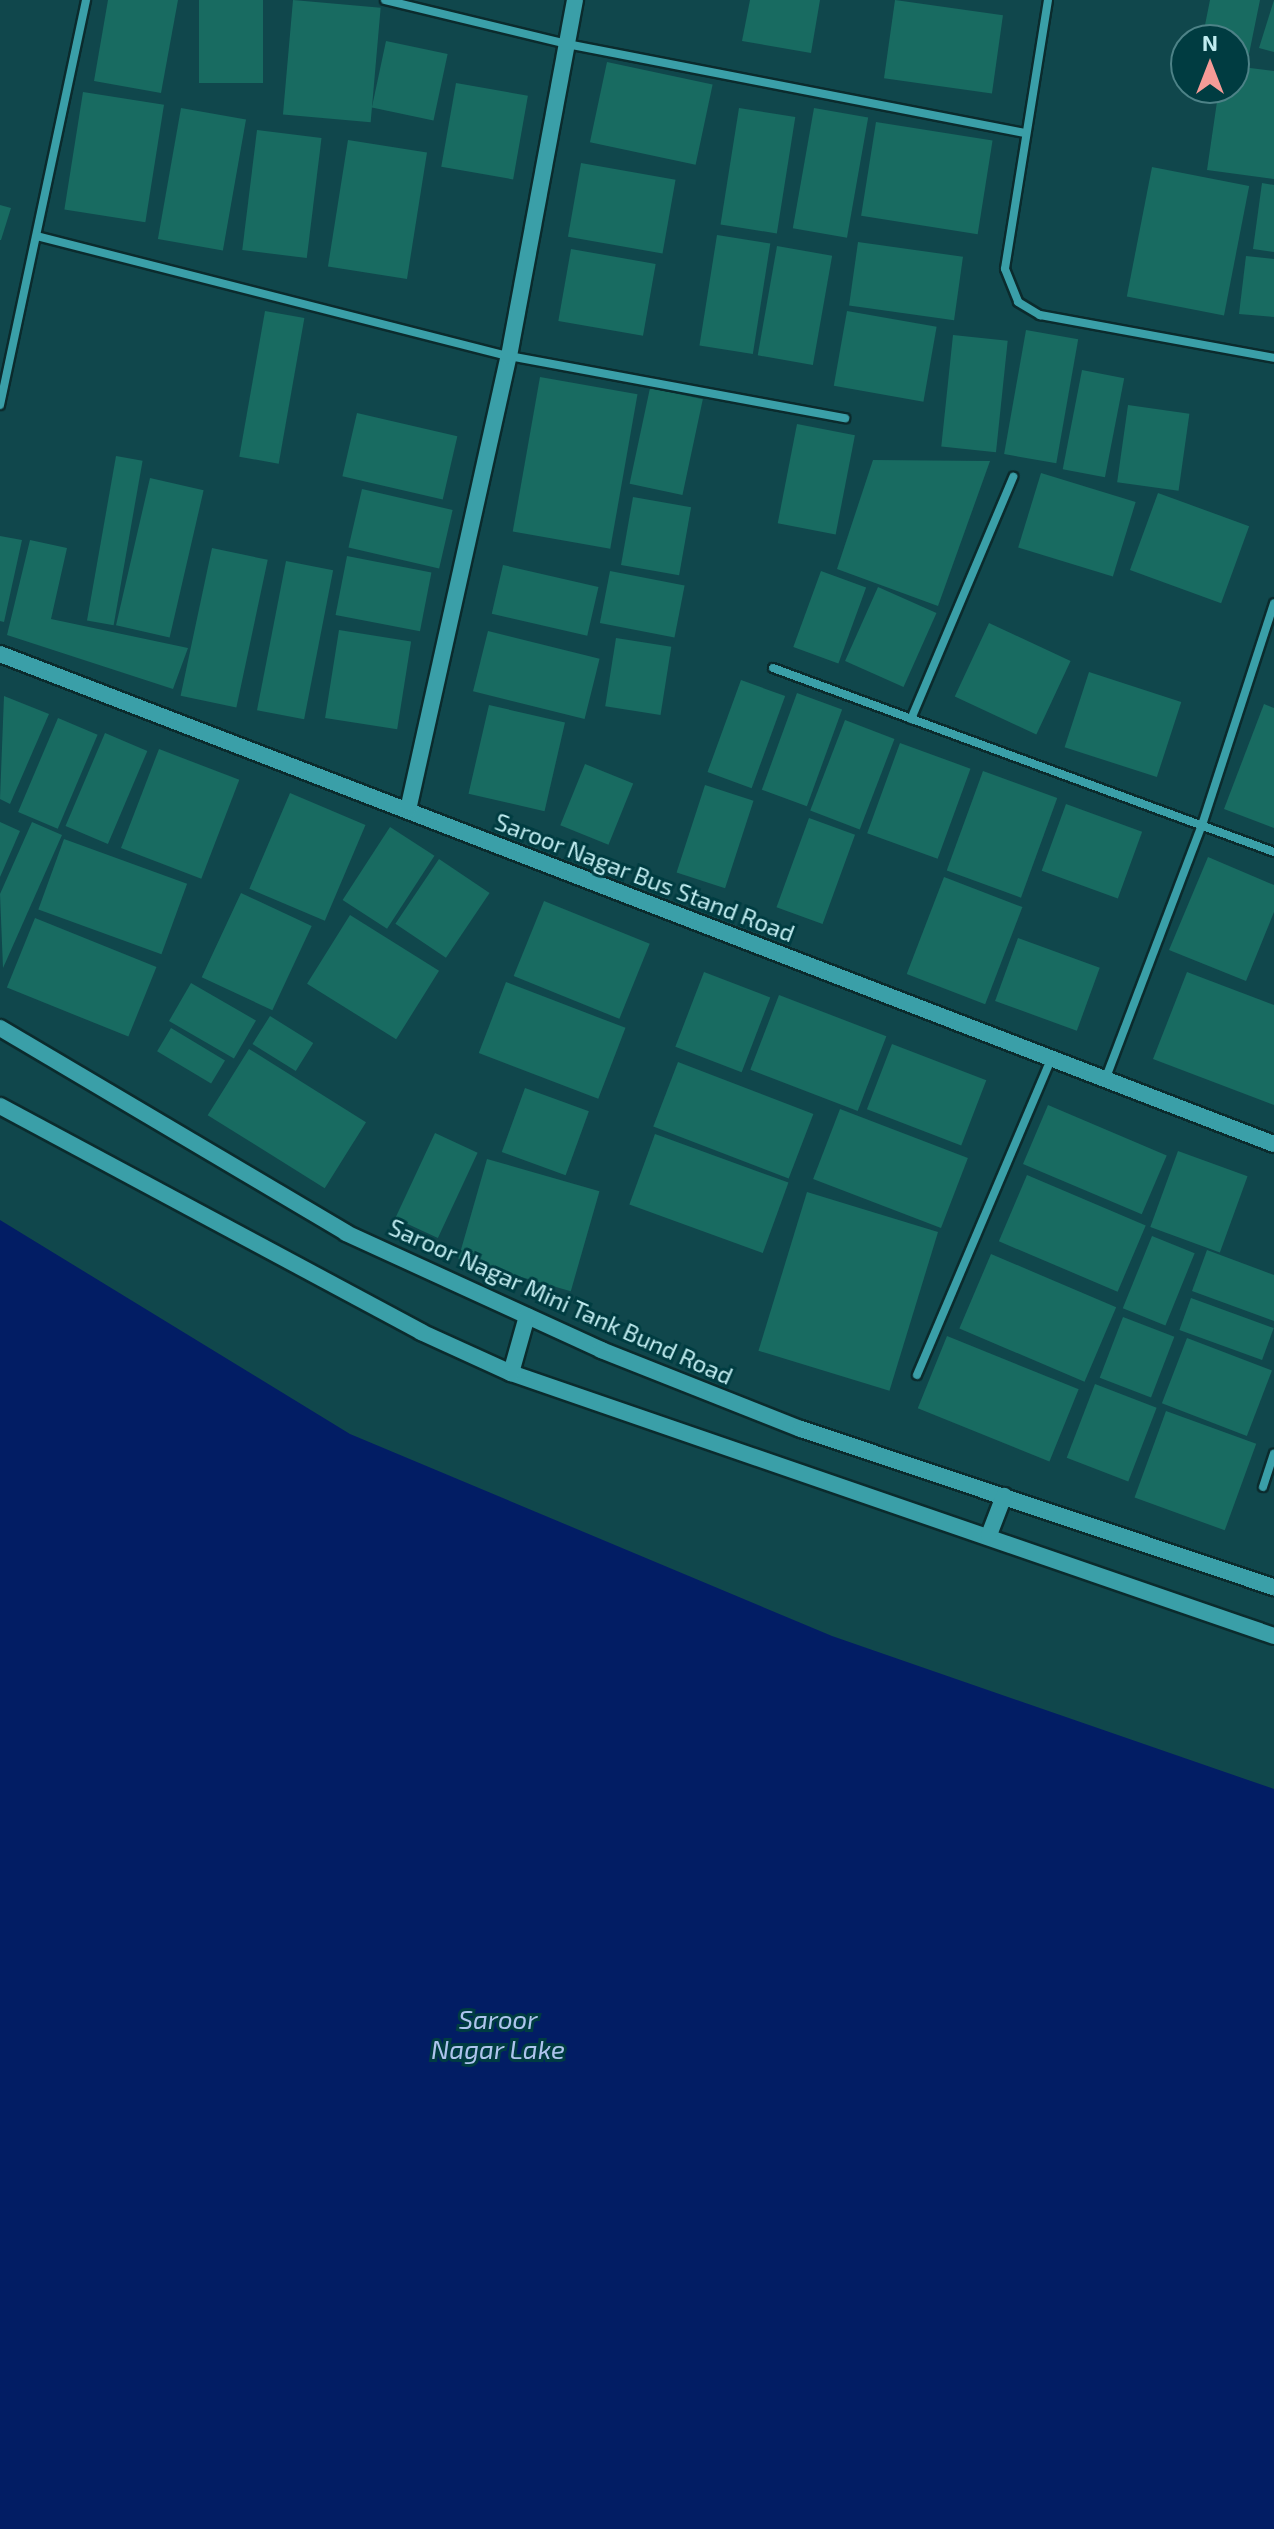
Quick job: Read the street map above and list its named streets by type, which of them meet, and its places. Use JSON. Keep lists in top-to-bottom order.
{
  "streets": {
    "main road": ["Saroor Nagar Bus Stand Road", "Saroor Nagar Mini Tank Bund Road"]
  },
  "water": ["Saroor Nagar Lake"],
  "north": "top"
}
